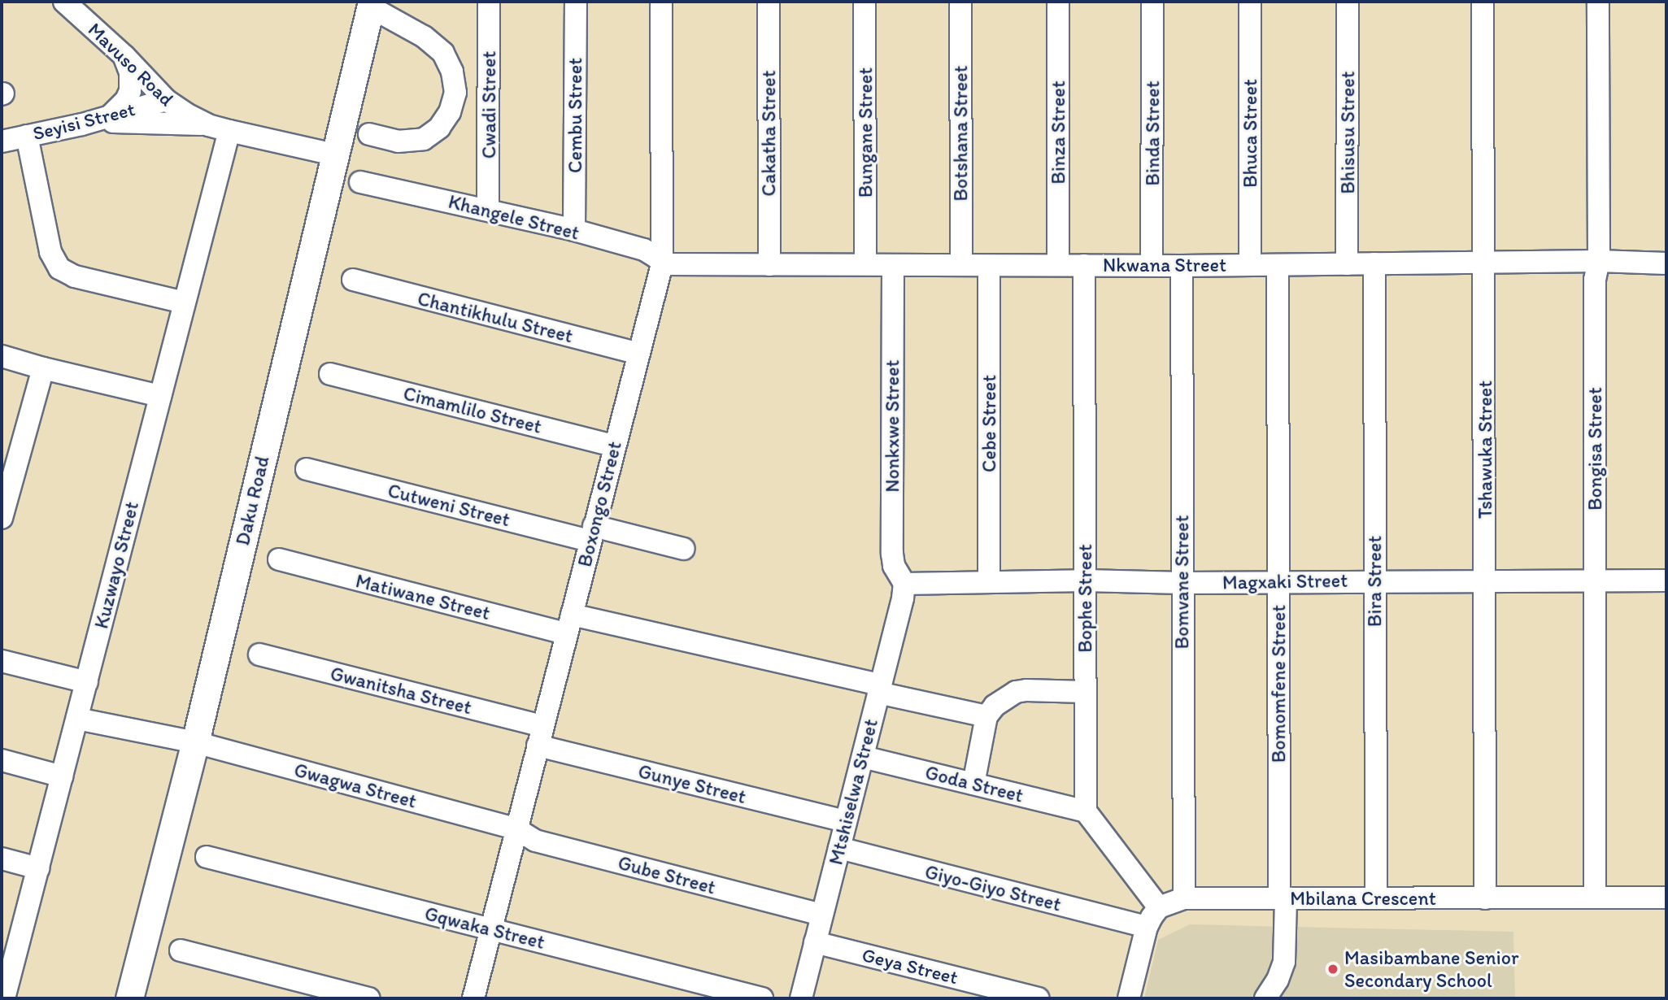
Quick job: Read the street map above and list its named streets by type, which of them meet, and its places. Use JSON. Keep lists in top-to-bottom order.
{
  "streets": {
    "main road": ["Daku Road"],
    "street": [
      "Mavuso Road",
      "Cwadi Street",
      "Cembu Street",
      "Seyisi Street",
      "Bungane Street",
      "Binza Street",
      "Bhisusu Street",
      "Cakatha Street",
      "Botshana Street",
      "Binda Street",
      "Bhuca Street",
      "Khangele Street",
      "Nkwana Street",
      "Chantikhulu Street",
      "Cimamlilo Street",
      "Cebe Street",
      "Nonkxwe Street",
      "Bongisa Street",
      "Tshawuka Street",
      "Boxongo Street",
      "Cutweni Street",
      "Kuzwayo Street",
      "Magxaki Street",
      "Bira Street",
      "Bomvane Street",
      "Matiwane Street",
      "Bophe Street",
      "Bomomfene Street",
      "Gwanitsha Street",
      "Gunye Street",
      "Goda Street",
      "Gwagwa Street",
      "Mtshiselwa Street",
      "Gube Street",
      "Giyo-Giyo Street",
      "Mbilana Crescent",
      "Gqwaka Street",
      "Geya Street"
    ]
  },
  "crossings": [
    ["Mavuso Road", "Seyisi Street"],
    ["Mavuso Road", "Daku Road"],
    ["Mavuso Road", "Kuzwayo Street"],
    ["Cwadi Street", "Khangele Street"],
    ["Cembu Street", "Khangele Street"],
    ["Bungane Street", "Nkwana Street"],
    ["Binza Street", "Nkwana Street"],
    ["Bhisusu Street", "Nkwana Street"],
    ["Cakatha Street", "Nkwana Street"],
    ["Botshana Street", "Nkwana Street"],
    ["Binda Street", "Nkwana Street"],
    ["Bhuca Street", "Nkwana Street"],
    ["Khangele Street", "Nkwana Street"],
    ["Khangele Street", "Boxongo Street"],
    ["Nkwana Street", "Cebe Street"],
    ["Nkwana Street", "Nonkxwe Street"],
    ["Nkwana Street", "Bongisa Street"],
    ["Nkwana Street", "Tshawuka Street"],
    ["Nkwana Street", "Boxongo Street"],
    ["Nkwana Street", "Bira Street"],
    ["Nkwana Street", "Bomvane Street"],
    ["Nkwana Street", "Bophe Street"],
    ["Nkwana Street", "Bomomfene Street"],
    ["Chantikhulu Street", "Boxongo Street"],
    ["Cimamlilo Street", "Boxongo Street"],
    ["Cebe Street", "Magxaki Street"],
    ["Nonkxwe Street", "Magxaki Street"],
    ["Nonkxwe Street", "Mtshiselwa Street"],
    ["Bongisa Street", "Magxaki Street"],
    ["Bongisa Street", "Mbilana Crescent"],
    ["Tshawuka Street", "Magxaki Street"],
    ["Tshawuka Street", "Mbilana Crescent"],
    ["Daku Road", "Gwagwa Street"],
    ["Boxongo Street", "Cutweni Street"],
    ["Boxongo Street", "Matiwane Street"],
    ["Boxongo Street", "Gwanitsha Street"],
    ["Boxongo Street", "Gunye Street"],
    ["Boxongo Street", "Gwagwa Street"],
    ["Boxongo Street", "Gube Street"],
    ["Boxongo Street", "Gqwaka Street"],
    ["Kuzwayo Street", "Gwagwa Street"],
    ["Magxaki Street", "Bira Street"],
    ["Magxaki Street", "Bomvane Street"],
    ["Magxaki Street", "Bophe Street"],
    ["Magxaki Street", "Bomomfene Street"],
    ["Magxaki Street", "Mtshiselwa Street"],
    ["Bira Street", "Mbilana Crescent"],
    ["Bomvane Street", "Mbilana Crescent"],
    ["Matiwane Street", "Mtshiselwa Street"],
    ["Bophe Street", "Goda Street"],
    ["Bomomfene Street", "Mbilana Crescent"],
    ["Gwanitsha Street", "Gunye Street"],
    ["Gunye Street", "Mtshiselwa Street"],
    ["Goda Street", "Mtshiselwa Street"],
    ["Gwagwa Street", "Gube Street"],
    ["Mtshiselwa Street", "Gube Street"],
    ["Mtshiselwa Street", "Giyo-Giyo Street"],
    ["Mtshiselwa Street", "Geya Street"]
  ],
  "places": ["Masibambane Senior Secondary School"]
}
